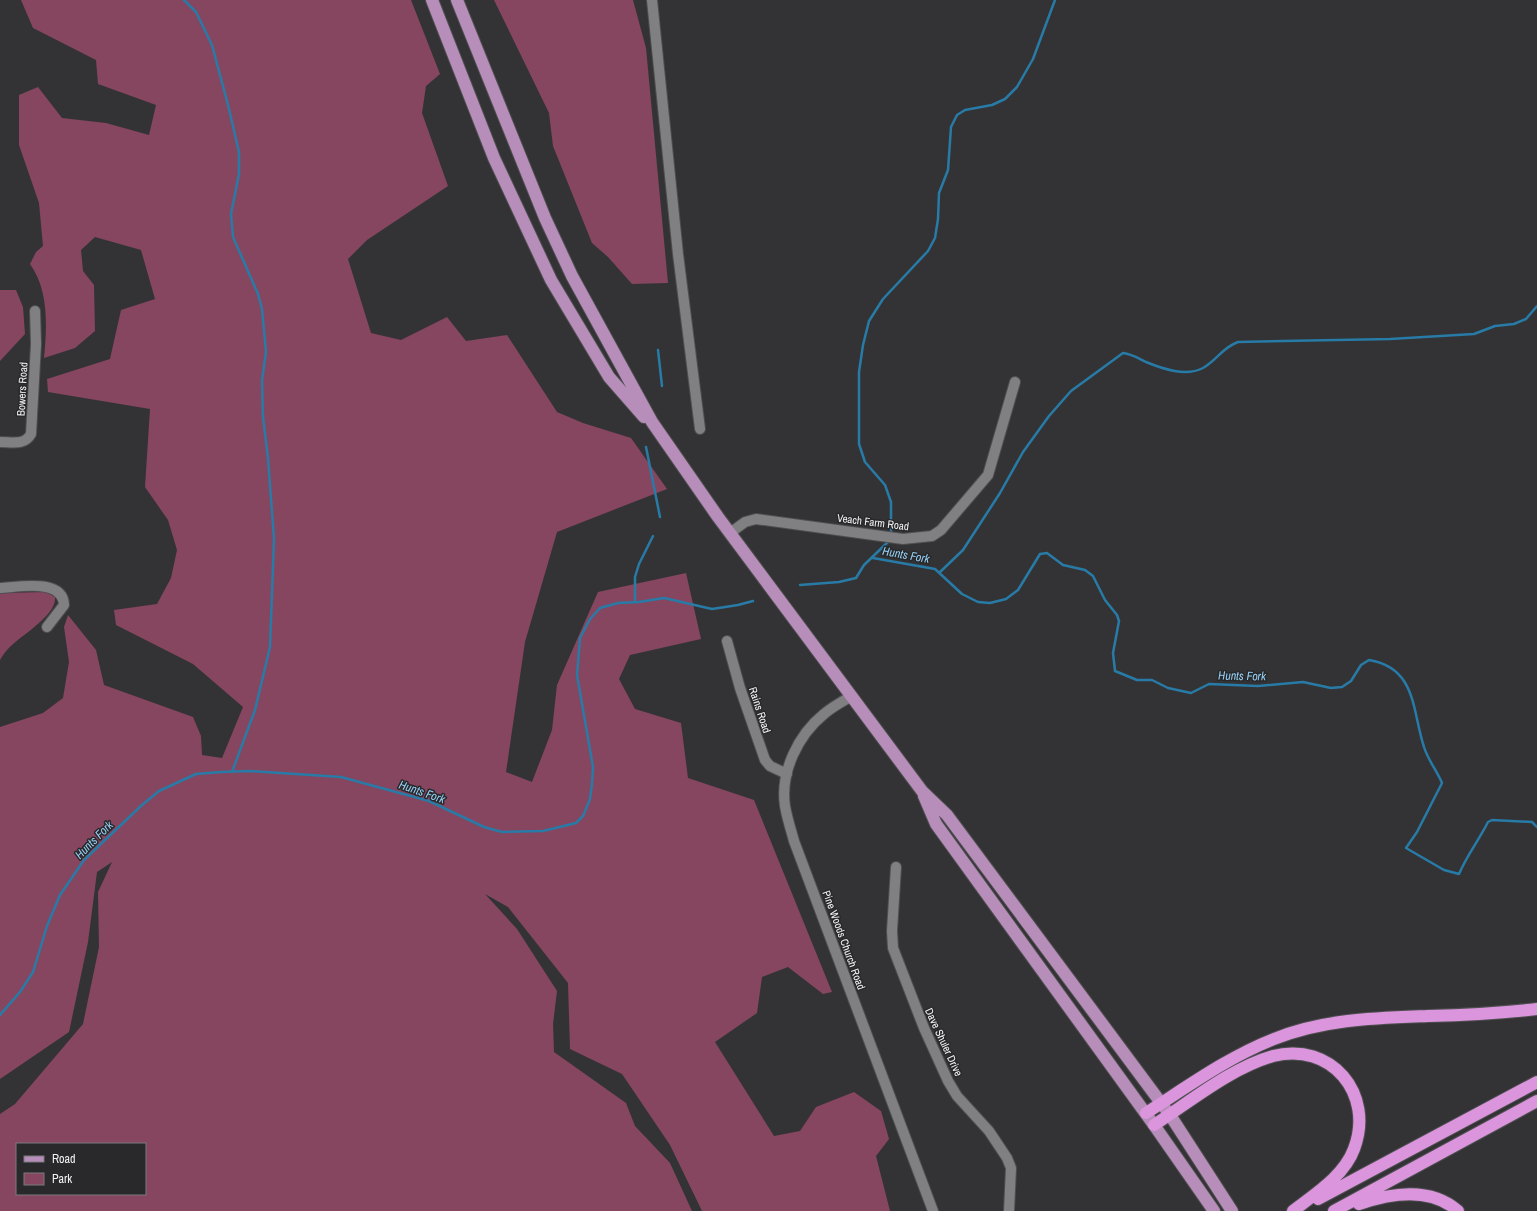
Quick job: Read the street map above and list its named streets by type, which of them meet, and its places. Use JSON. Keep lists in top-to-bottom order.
{
  "streets": {
    "street": [
      "Bowers Road",
      "Veach Farm Road",
      "Rains Road",
      "Pine Woods Church Road",
      "Dave Shuler Drive"
    ]
  },
  "crossings": [
    ["Rains Road", "Pine Woods Church Road"]
  ],
  "water": ["Hunts Fork"],
  "legend": ["Road", "Park"]
}
